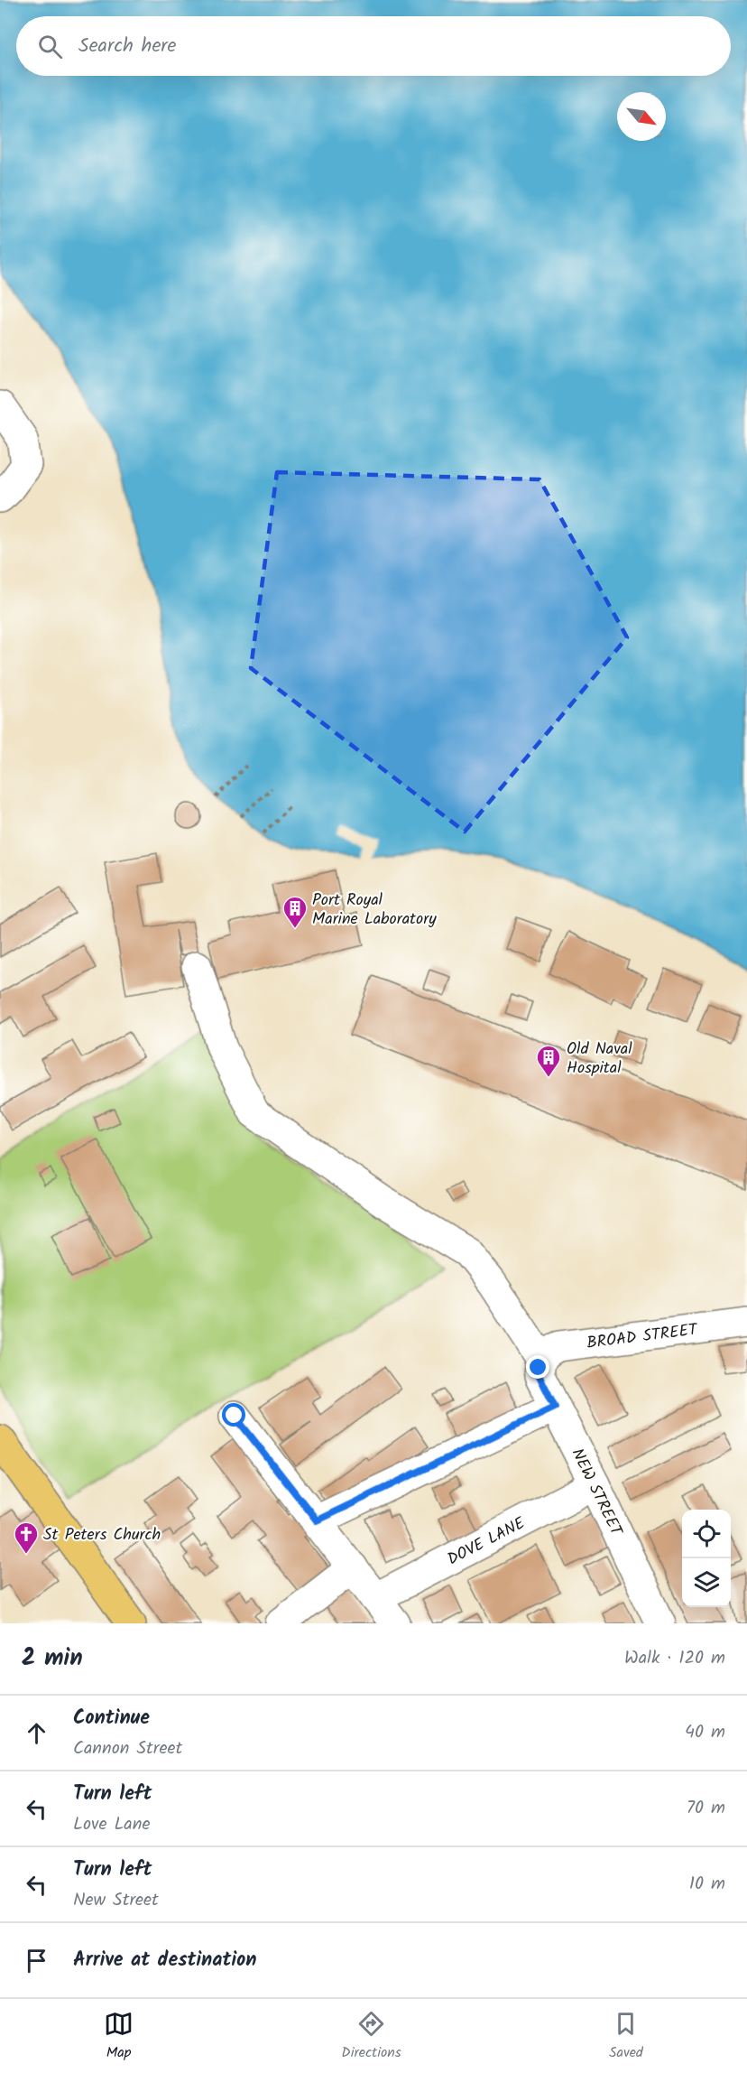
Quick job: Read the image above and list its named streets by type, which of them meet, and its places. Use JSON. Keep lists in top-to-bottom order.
{
  "streets": {
    "street": ["BROAD STREET", "NEW STREET", "DOVE LANE"]
  },
  "crossings": [
    ["BROAD STREET", "NEW STREET"],
    ["NEW STREET", "DOVE LANE"]
  ],
  "places": {
    "building": ["Port Royal Marine Laboratory", "Old Naval Hospital"],
    "church": ["St Peters Church"]
  },
  "north": "bottom right",
  "page": {
    "search": "Search here",
    "heading": ["2 min", "Walk · 120 m"],
    "list": [
      ["Continue", "Cannon Street", "40 m"],
      ["Turn left", "Love Lane", "70 m"],
      ["Turn left", "New Street", "10 m"],
      "Arrive at destination"
    ],
    "nav": ["Map", "Directions", "Saved"]
  }
}
